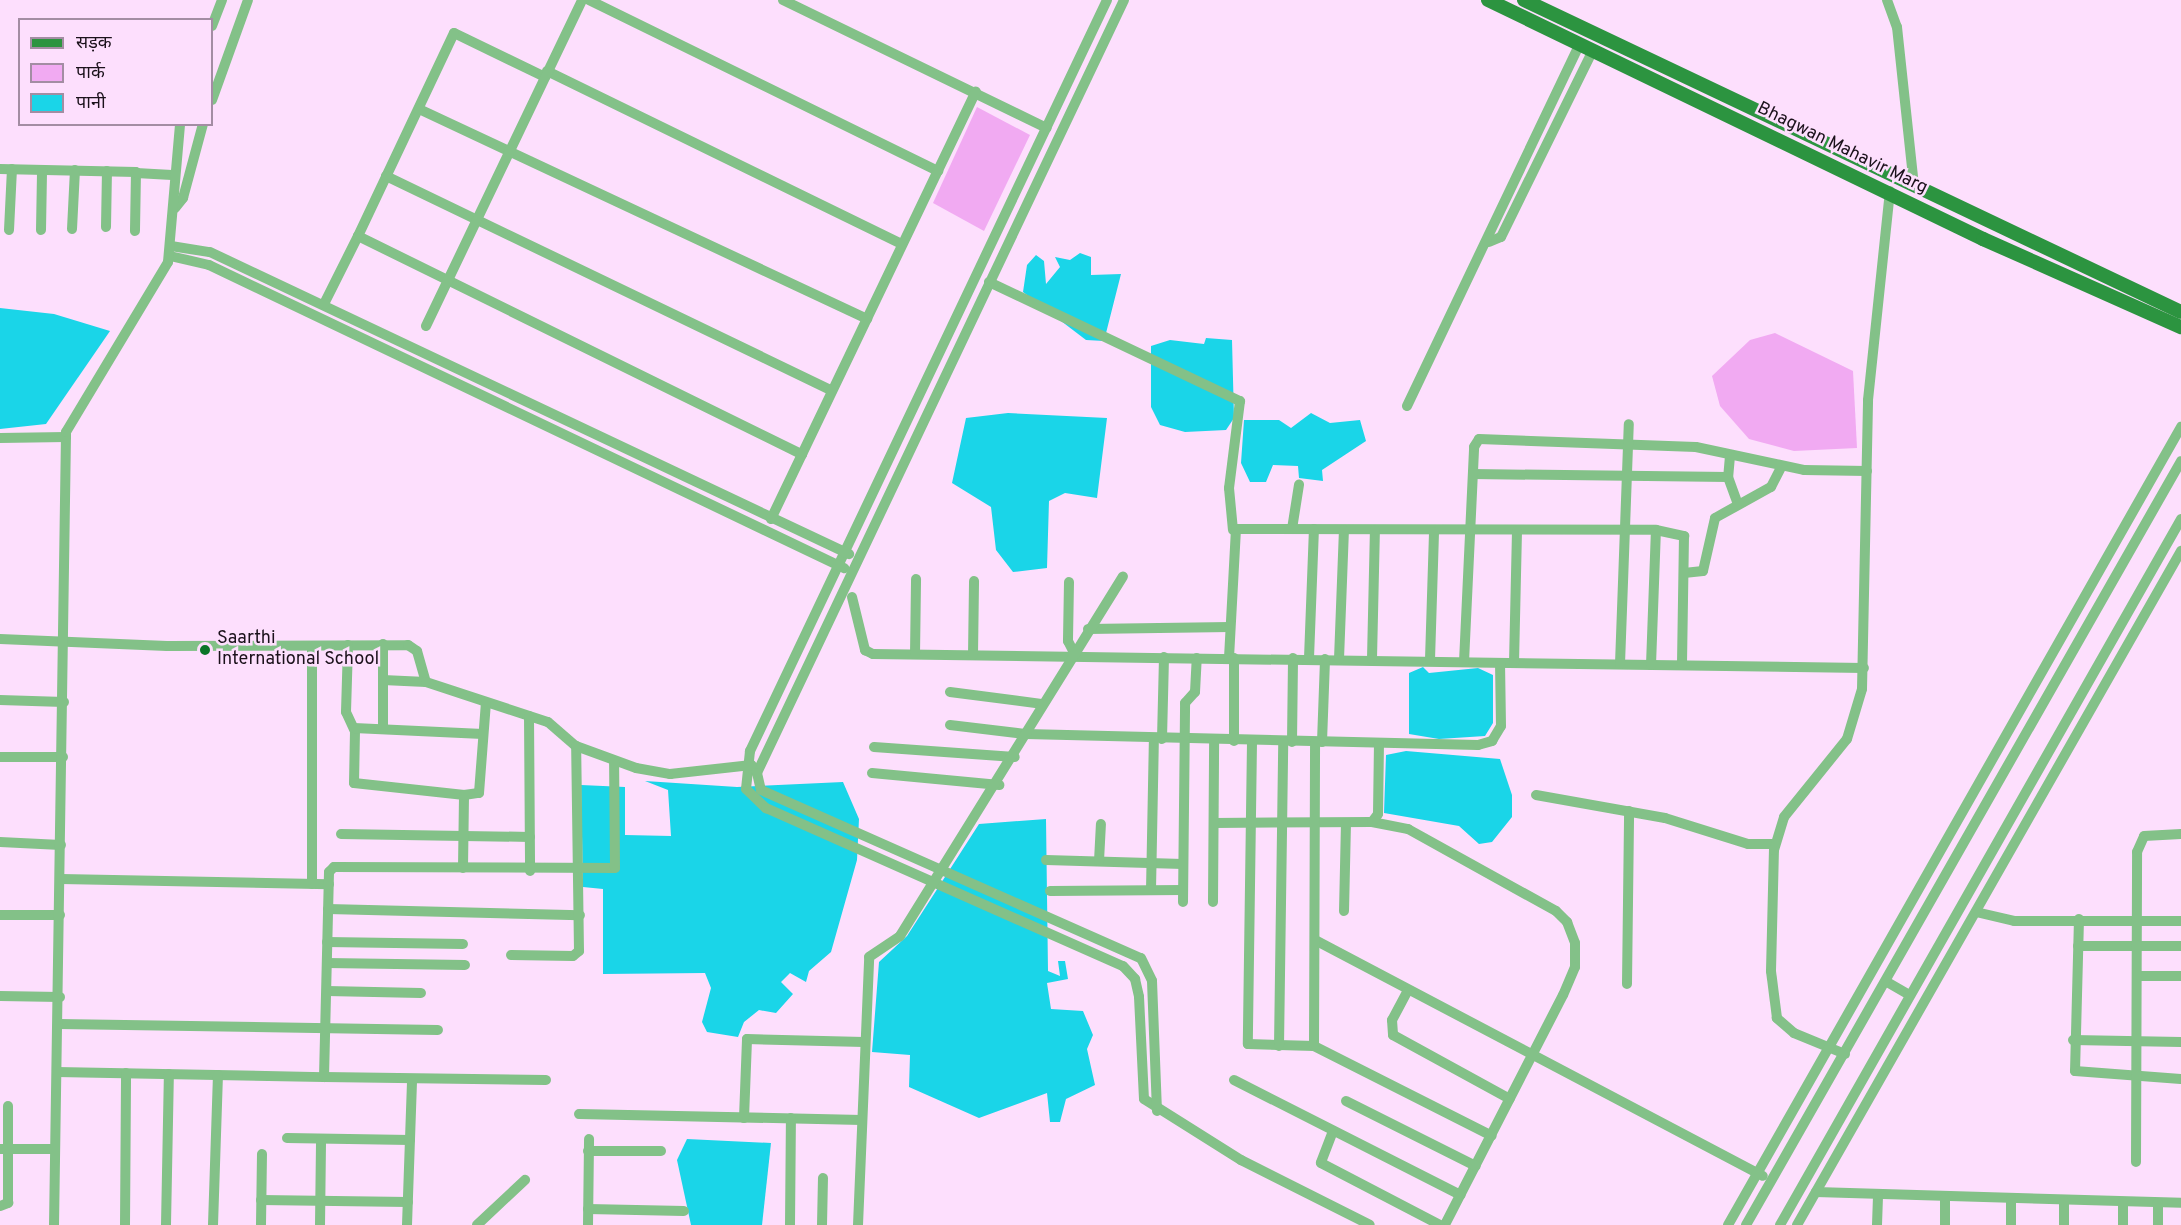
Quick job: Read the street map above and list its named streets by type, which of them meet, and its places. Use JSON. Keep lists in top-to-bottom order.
{
  "streets": {
    "main road": ["Bhagwan Mahavir Marg"]
  },
  "places": ["Saarthi International School"],
  "legend": ["सड़क", "पार्क", "पानी"]
}
